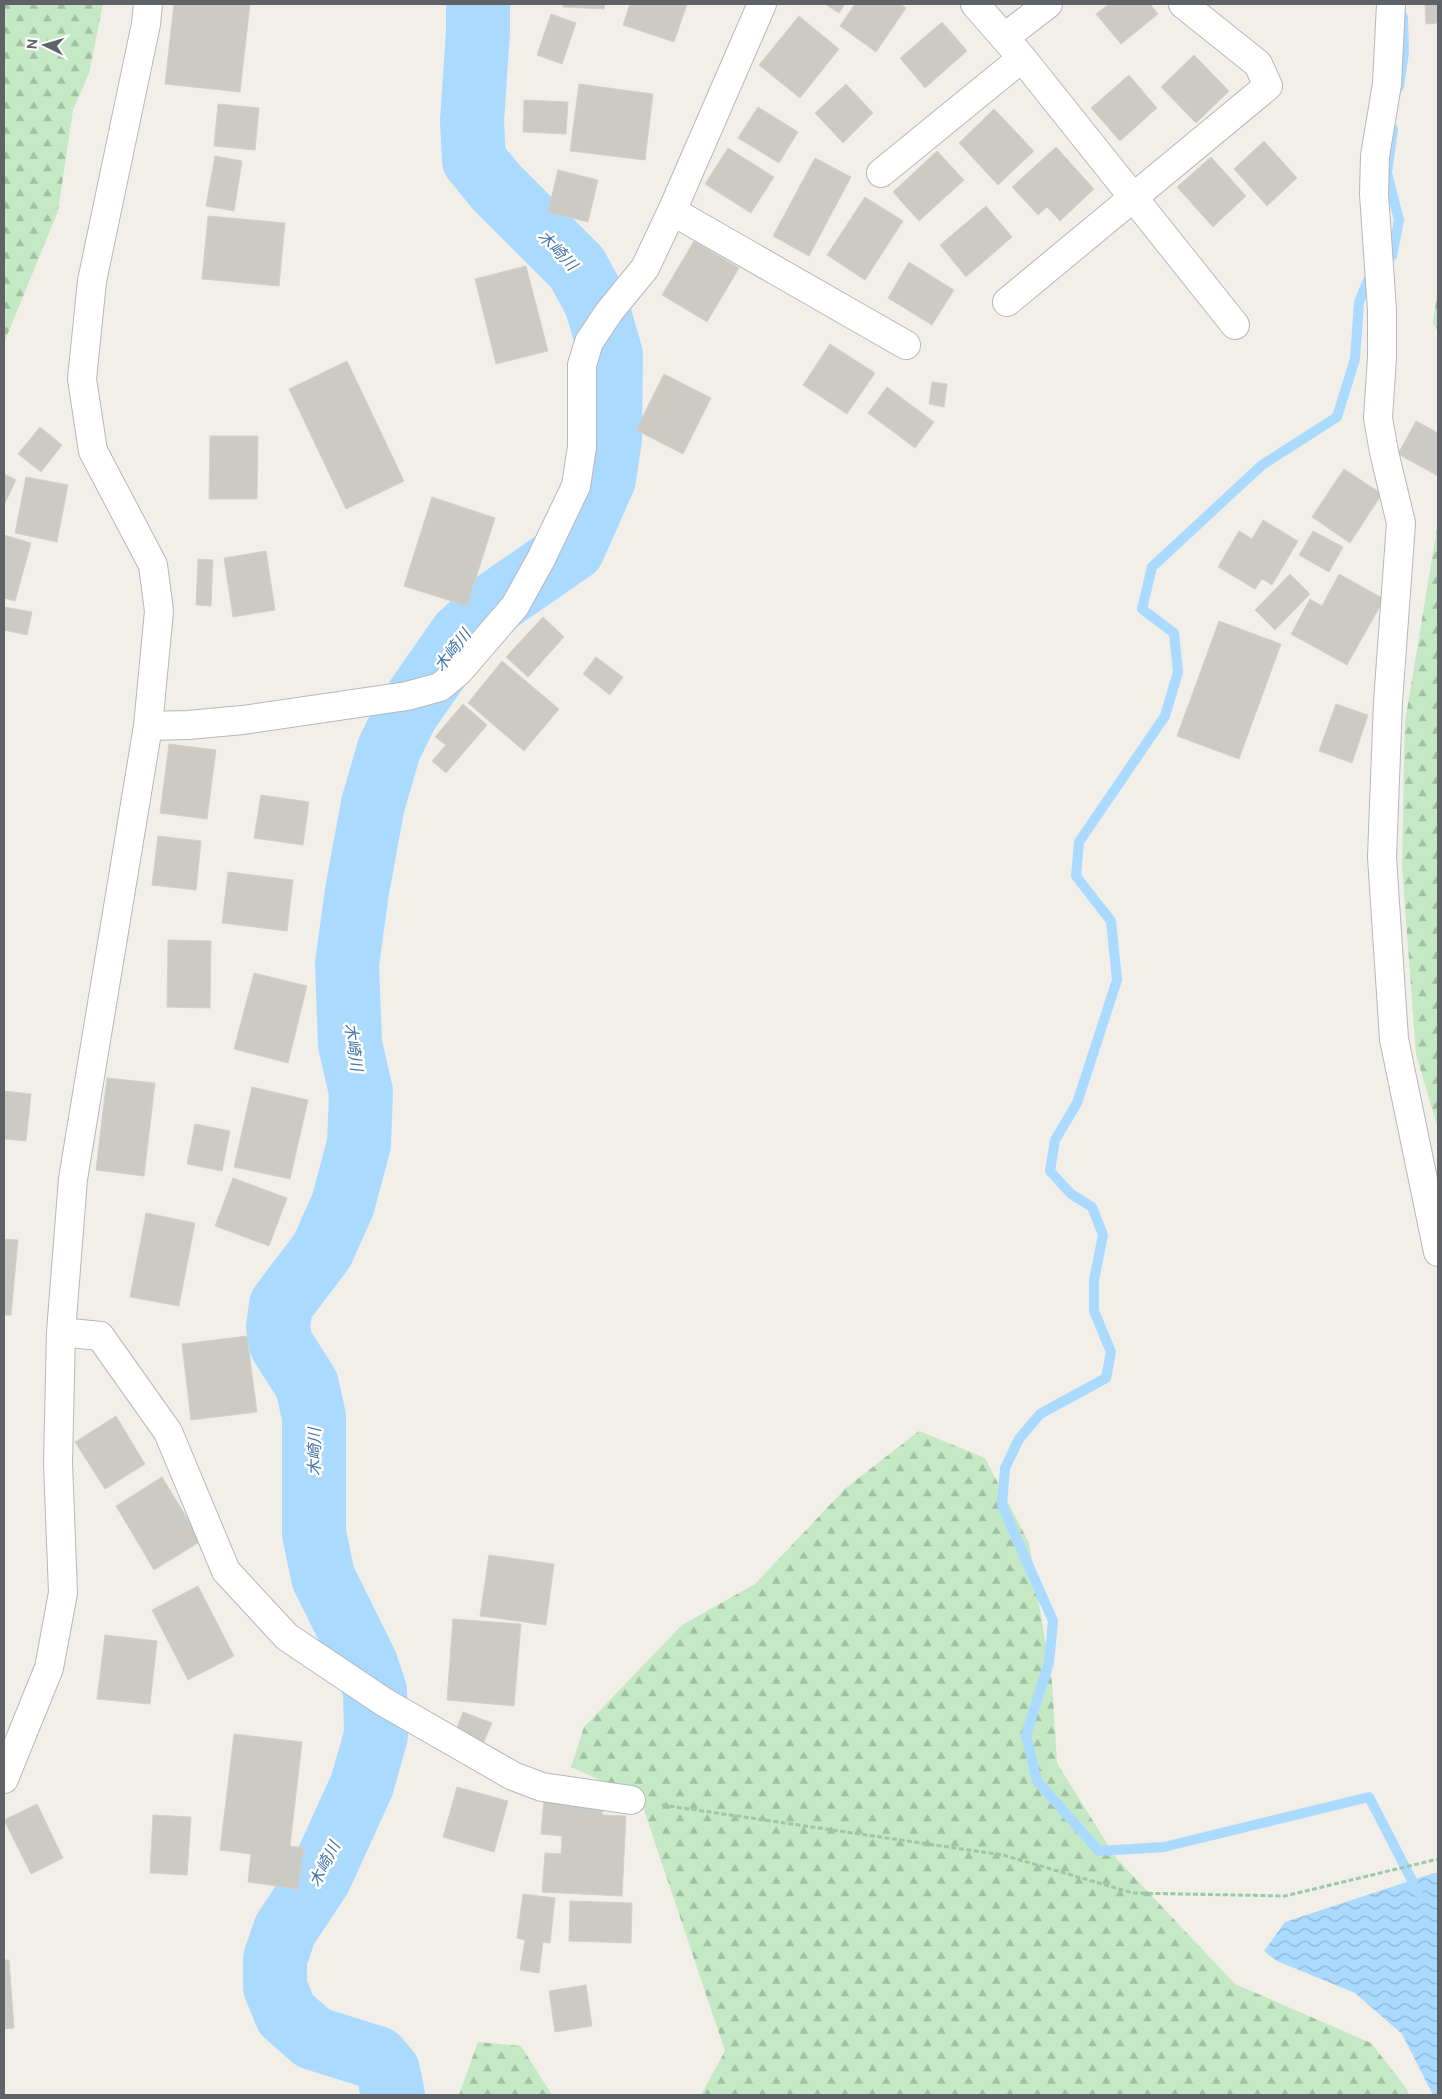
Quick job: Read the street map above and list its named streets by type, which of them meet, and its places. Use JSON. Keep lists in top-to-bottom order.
{
  "water": ["木崎川"],
  "north": "left"
}
